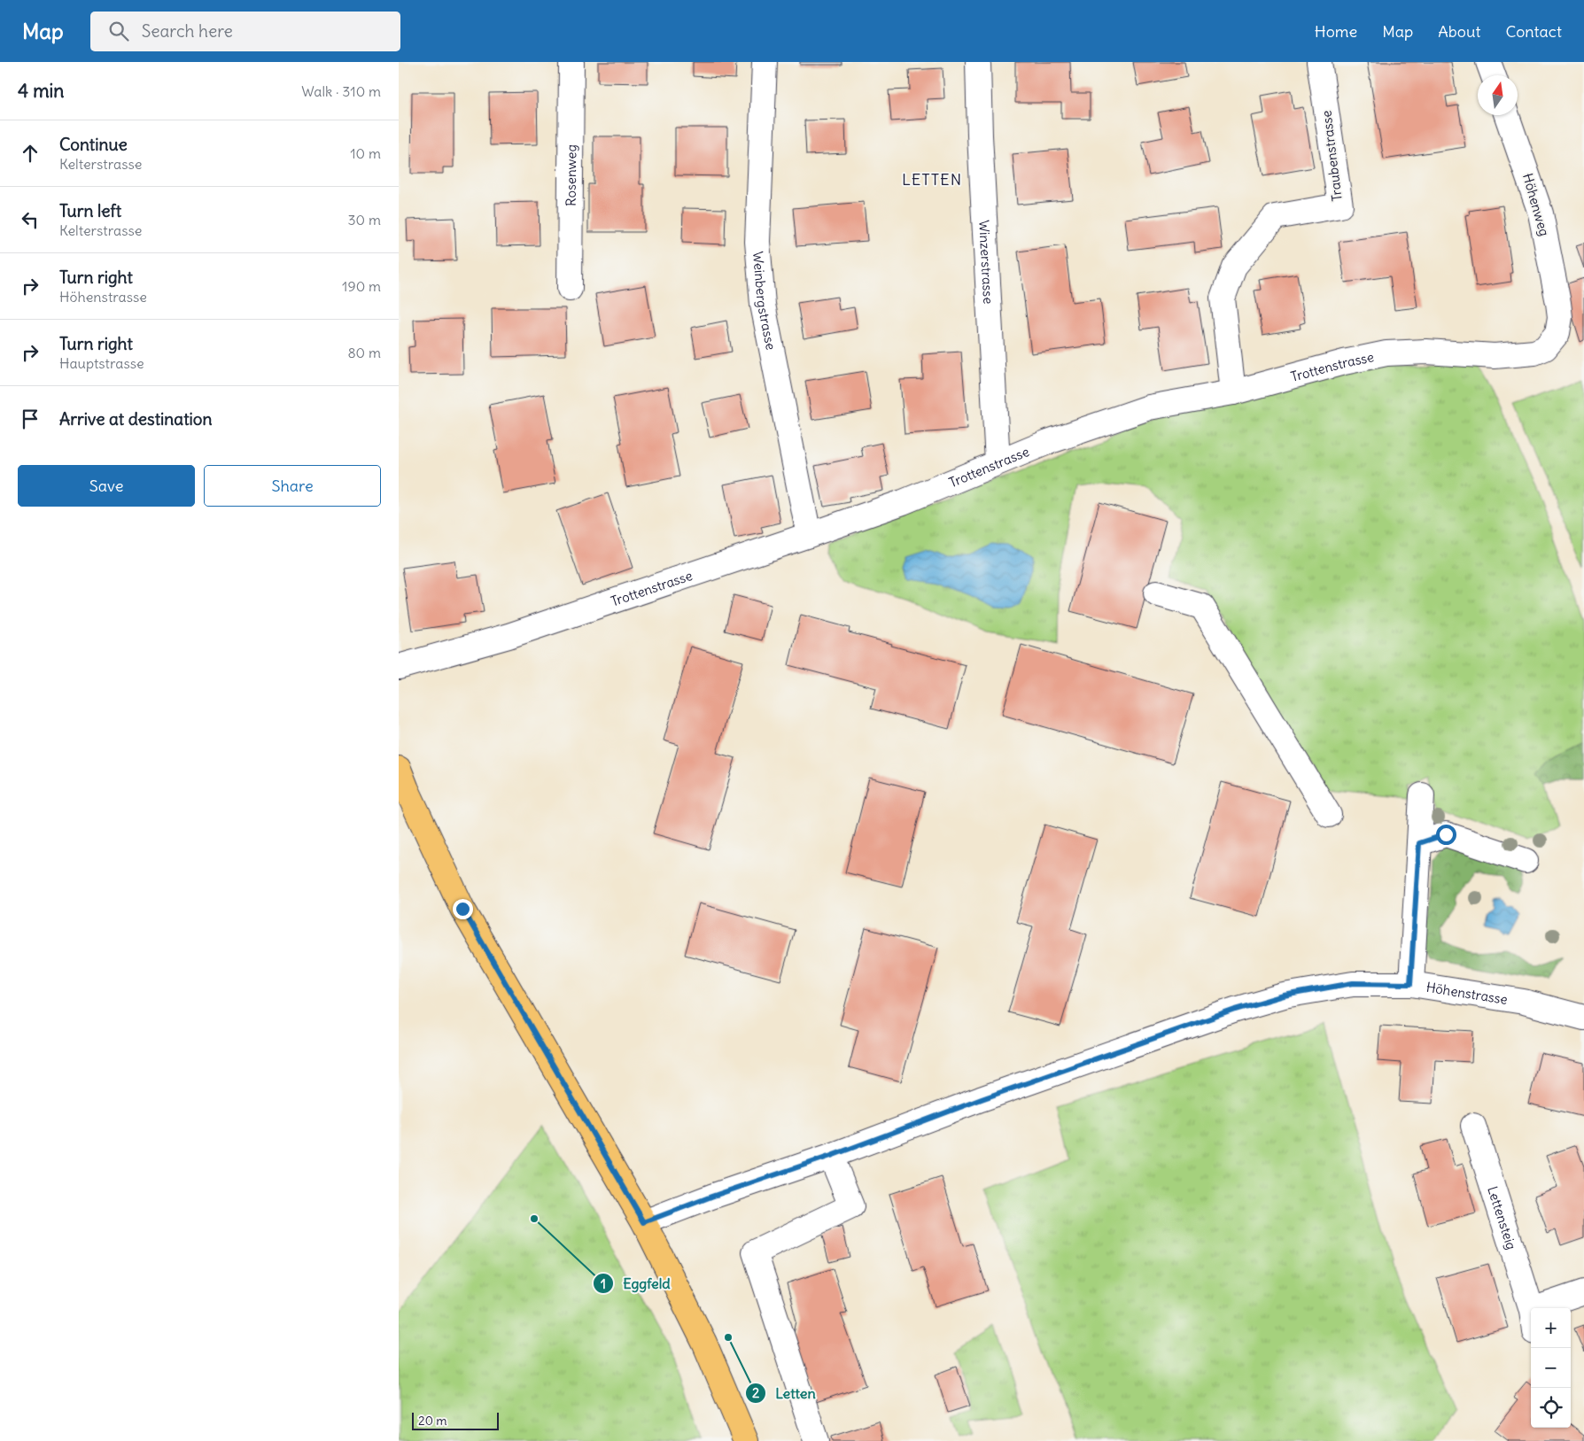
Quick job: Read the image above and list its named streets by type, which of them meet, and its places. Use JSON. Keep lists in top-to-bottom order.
{
  "streets": {
    "street": [
      "Traubenstrasse",
      "Rosenweg",
      "Höhenweg",
      "Winzerstrasse",
      "Weinbergstrasse",
      "Trottenstrasse",
      "Höhenstrasse",
      "Lettensteig"
    ]
  },
  "crossings": [
    ["Traubenstrasse", "Trottenstrasse"],
    ["Höhenweg", "Trottenstrasse"],
    ["Winzerstrasse", "Trottenstrasse"],
    ["Weinbergstrasse", "Trottenstrasse"]
  ],
  "districts": ["LETTEN"],
  "places": ["Eggfeld", "Letten"],
  "scale_bar": "20 m",
  "north": "top",
  "page": {
    "header": "Map",
    "search": "Search here",
    "nav": [
      "Home",
      "Map",
      "About",
      "Contact"
    ],
    "heading": ["4 min", "Walk · 310 m"],
    "list": [
      ["Continue", "Kelterstrasse", "10 m"],
      ["Turn left", "Kelterstrasse", "30 m"],
      ["Turn right", "Höhenstrasse", "190 m"],
      ["Turn right", "Hauptstrasse", "80 m"],
      "Arrive at destination"
    ],
    "buttons": ["Save", "Share"],
    "map_buttons": ["+", "−"],
    "scale": "20 m"
  }
}
